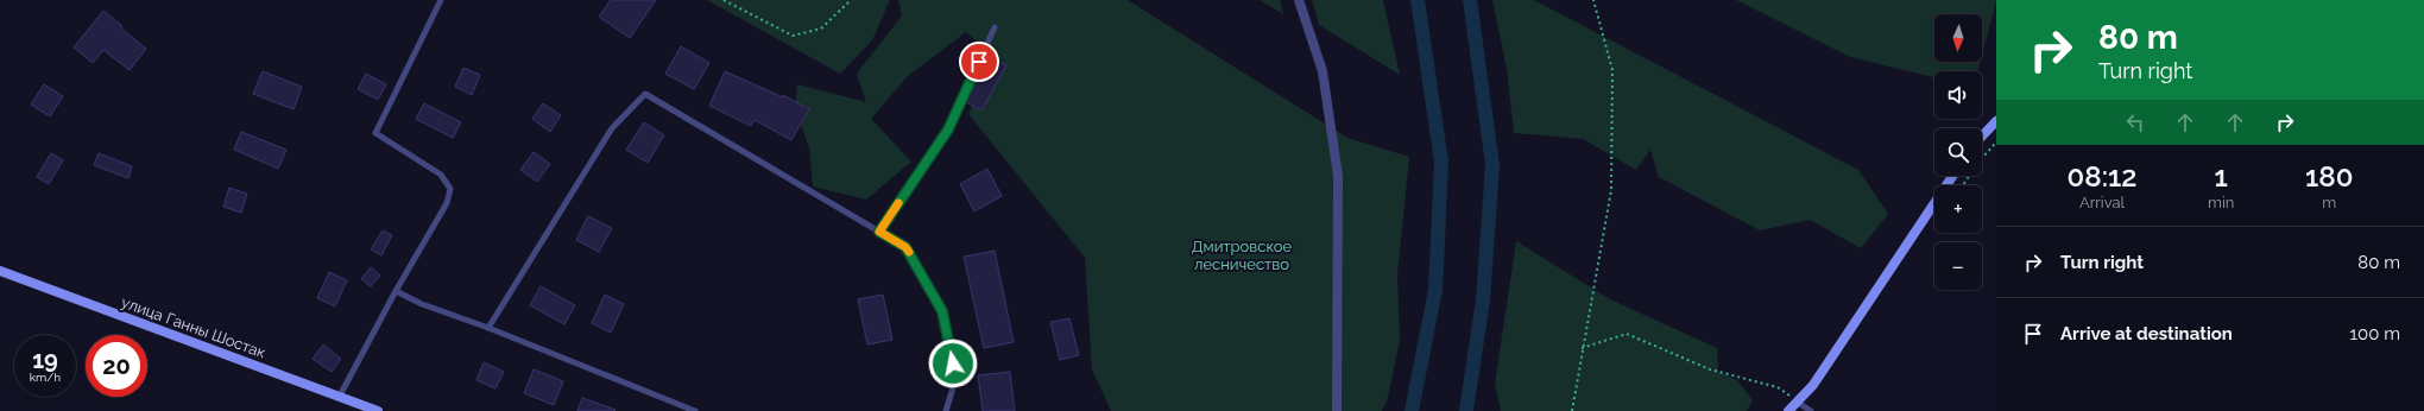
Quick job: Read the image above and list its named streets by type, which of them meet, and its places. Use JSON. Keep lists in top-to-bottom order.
{
  "streets": {
    "main road": ["улица Ганны Шостак"]
  },
  "parks": ["Дмитровское лесничество"],
  "north": "bottom",
  "page": {
    "turn": ["80 m", "Turn right"],
    "map_buttons": ["+", "−"],
    "eta": [
      "08:12",
      "Arrival",
      "1",
      "min",
      "180",
      "m"
    ],
    "list": [
      {
        "name": "Turn right",
        "value": "80 m"
      },
      {
        "name": "Arrive at destination",
        "value": "100 m"
      }
    ],
    "speed": "19 km/h",
    "limit": "20"
  }
}
